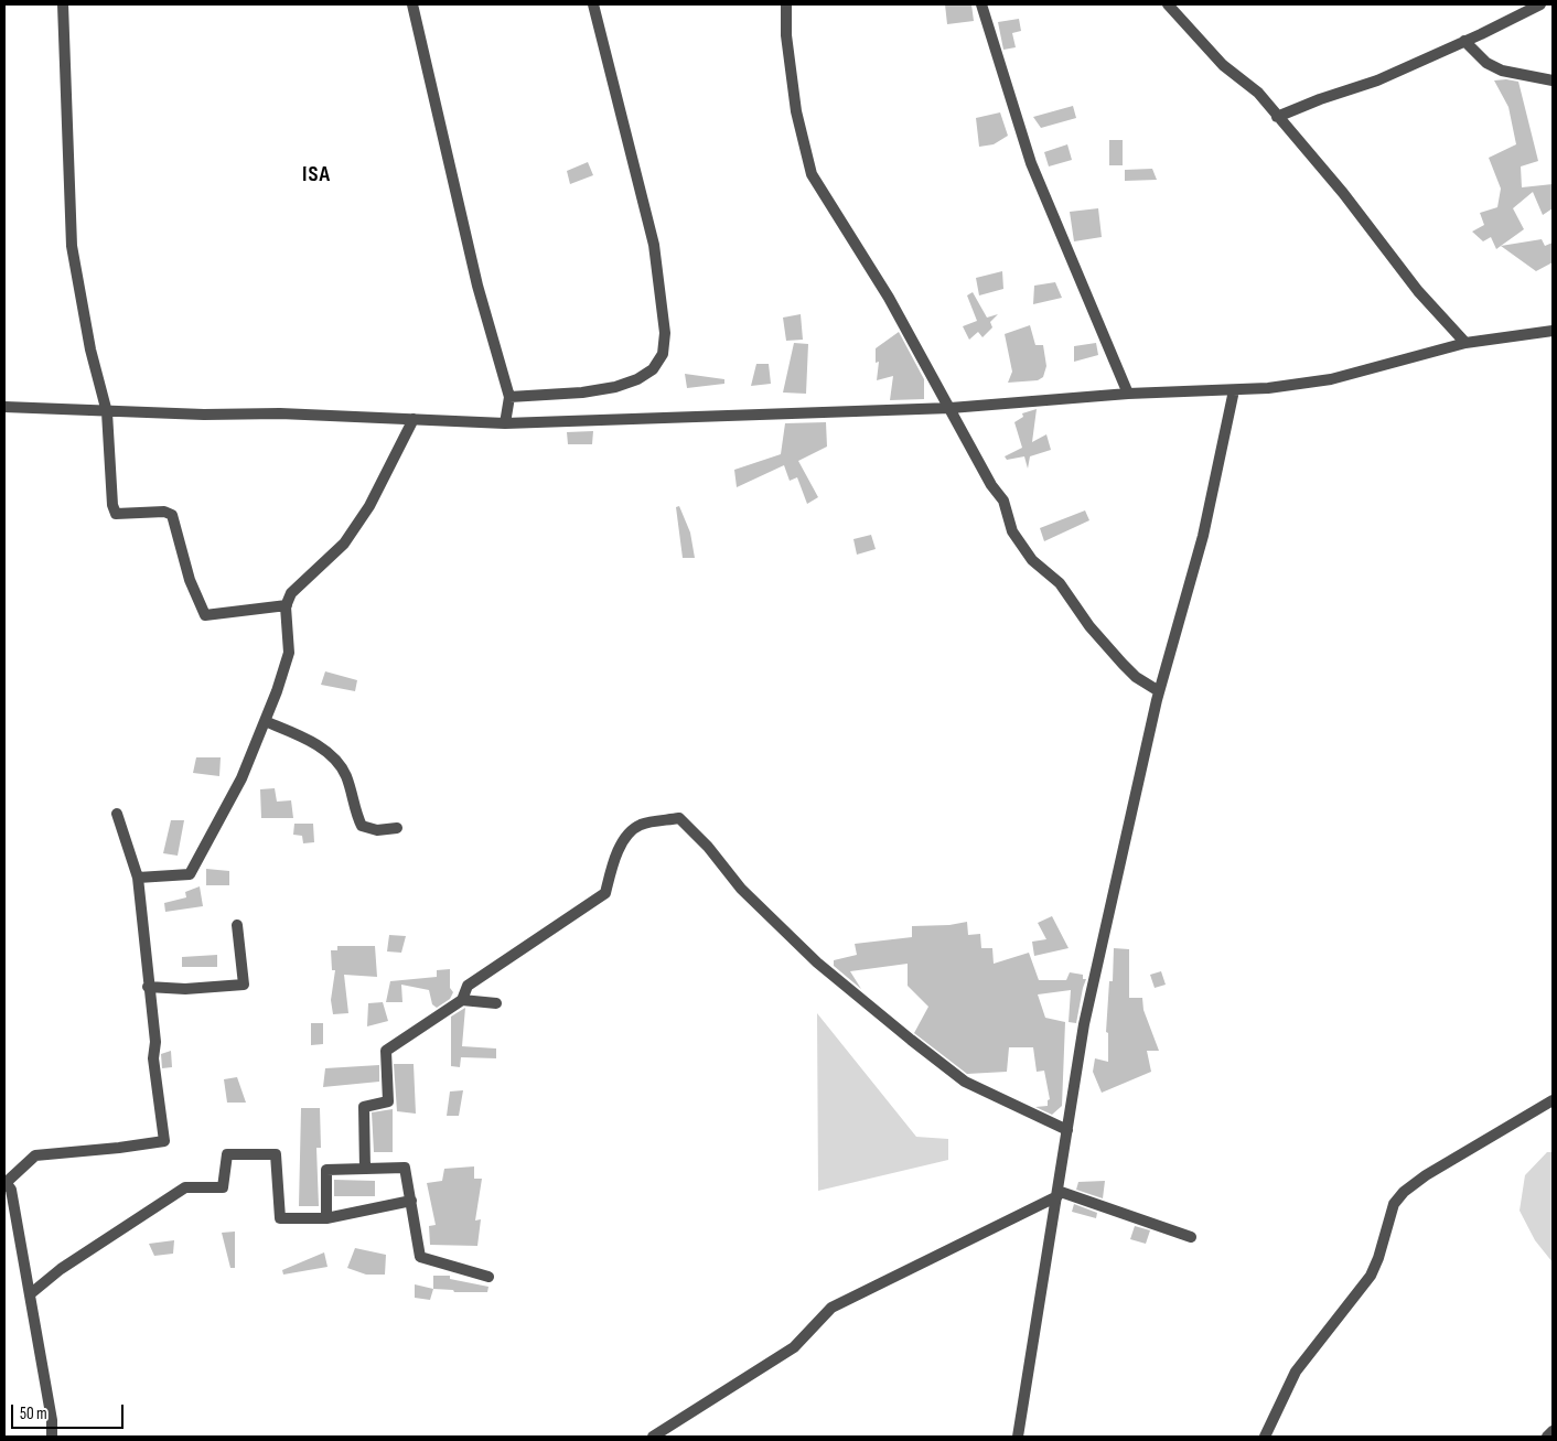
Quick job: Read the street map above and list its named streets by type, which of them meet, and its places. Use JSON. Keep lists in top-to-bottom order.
{
  "districts": ["ISA"],
  "scale_bar": "50 m"
}
